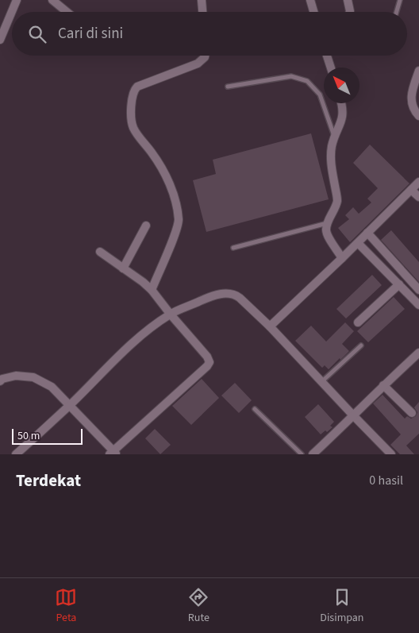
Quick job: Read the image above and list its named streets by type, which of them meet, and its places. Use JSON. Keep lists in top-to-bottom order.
{
  "scale_bar": "50 m",
  "north": "top left",
  "page": {
    "search": "Cari di sini",
    "scale": "50 m",
    "heading": ["Terdekat", "0 hasil"],
    "nav": ["Peta", "Rute", "Disimpan"]
  }
}
